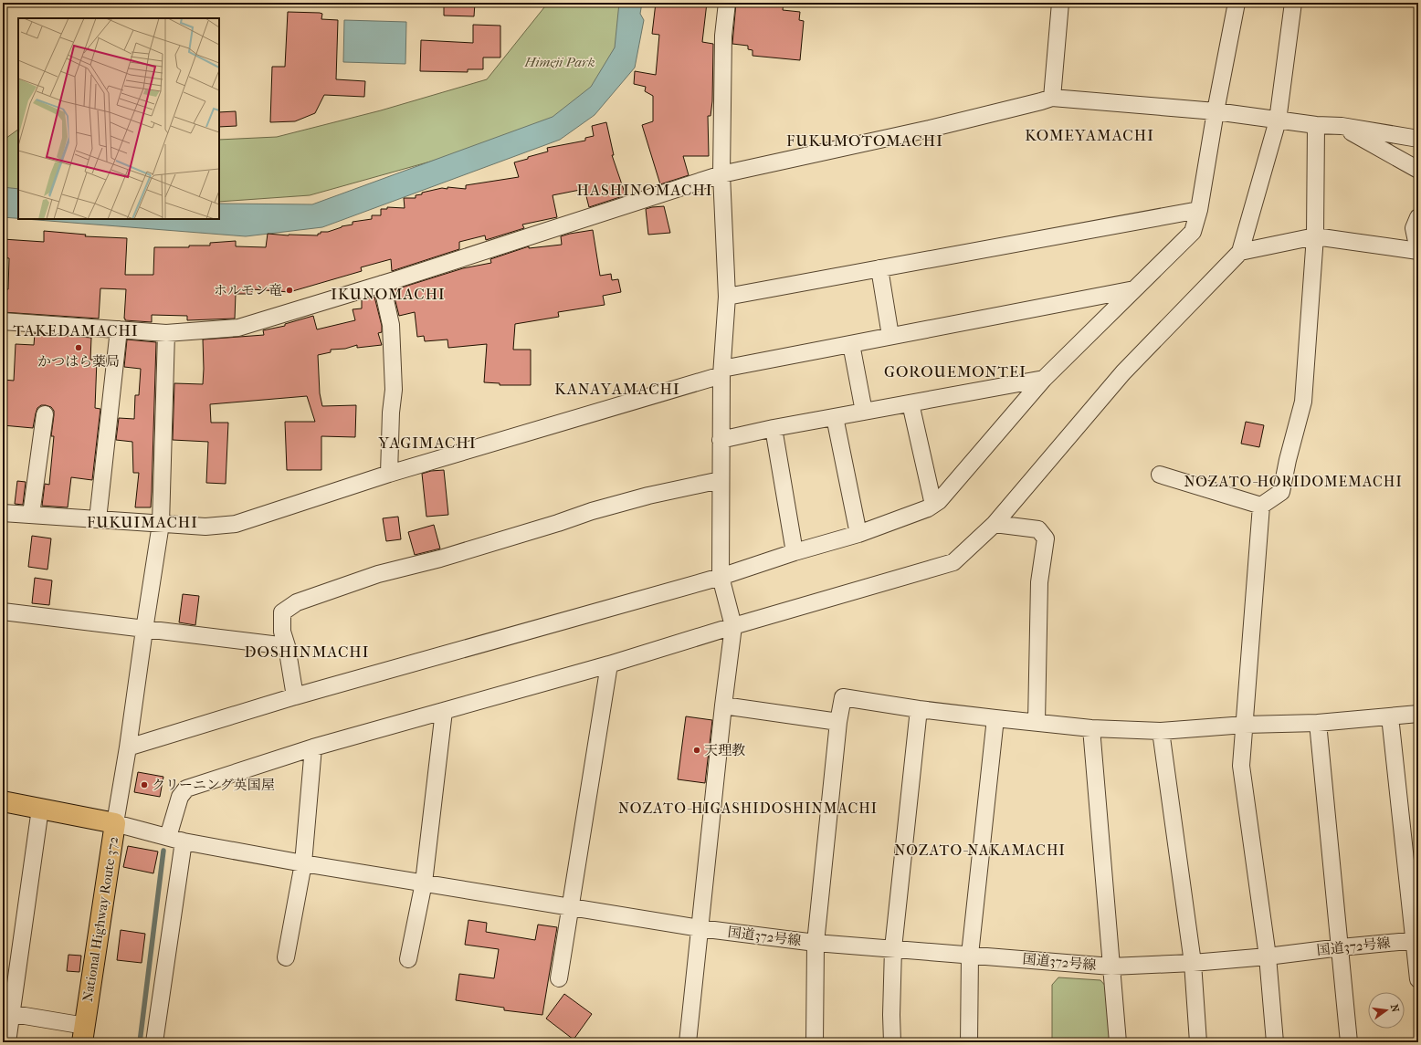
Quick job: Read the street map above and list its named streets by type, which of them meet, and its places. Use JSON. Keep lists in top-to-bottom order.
{
  "streets": {
    "highway": ["National Highway Route 372"],
    "street": ["国道372号線"]
  },
  "crossings": [
    ["National Highway Route 372", "国道372号線"]
  ],
  "districts": [
    "KOMEYAMACHI",
    "FUKUMOTOMACHI",
    "HASHINOMACHI",
    "IKUNOMACHI",
    "TAKEDAMACHI",
    "GOROUEMONTEI",
    "KANAYAMACHI",
    "YAGIMACHI",
    "NOZATO-HORIDOMEMACHI",
    "FUKUIMACHI",
    "DOSHINMACHI",
    "NOZATO-HIGASHIDOSHINMACHI",
    "NOZATO-NAKAMACHI"
  ],
  "parks": ["Himeji Park"],
  "places": [
    "ホルモン竜",
    "かつはら薬局",
    "天理教",
    "クリーニング英国屋"
  ],
  "north": "right"
}
